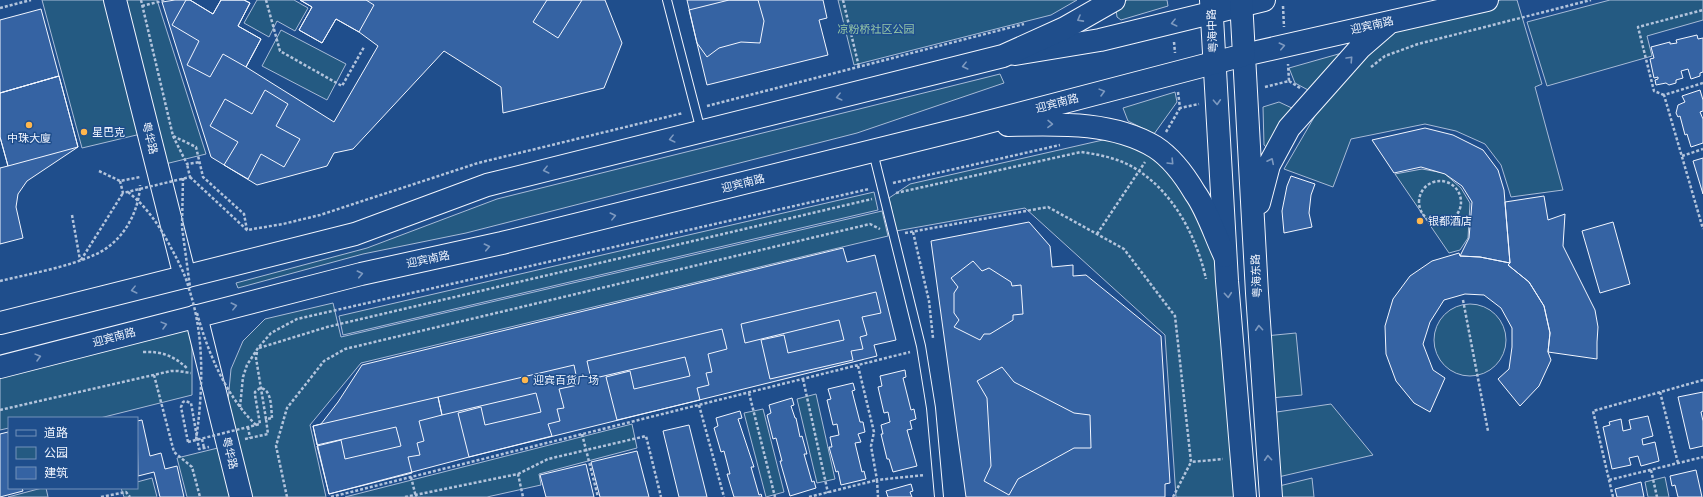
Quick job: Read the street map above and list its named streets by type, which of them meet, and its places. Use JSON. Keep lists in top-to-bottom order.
{
  "streets": {
    "main road": [
      "迎宾南路",
      "粤海中路",
      "粤华路",
      "粤海东路"
    ]
  },
  "crossings": [
    ["迎宾南路", "粤海中路"],
    ["迎宾南路", "粤华路"],
    ["迎宾南路", "粤海东路"]
  ],
  "parks": ["凉粉桥社区公园"],
  "places": [
    "中珠大廈",
    "星巴克",
    "银都酒店",
    "迎宾百货广场"
  ],
  "legend": ["道路", "公园", "建筑"]
}
